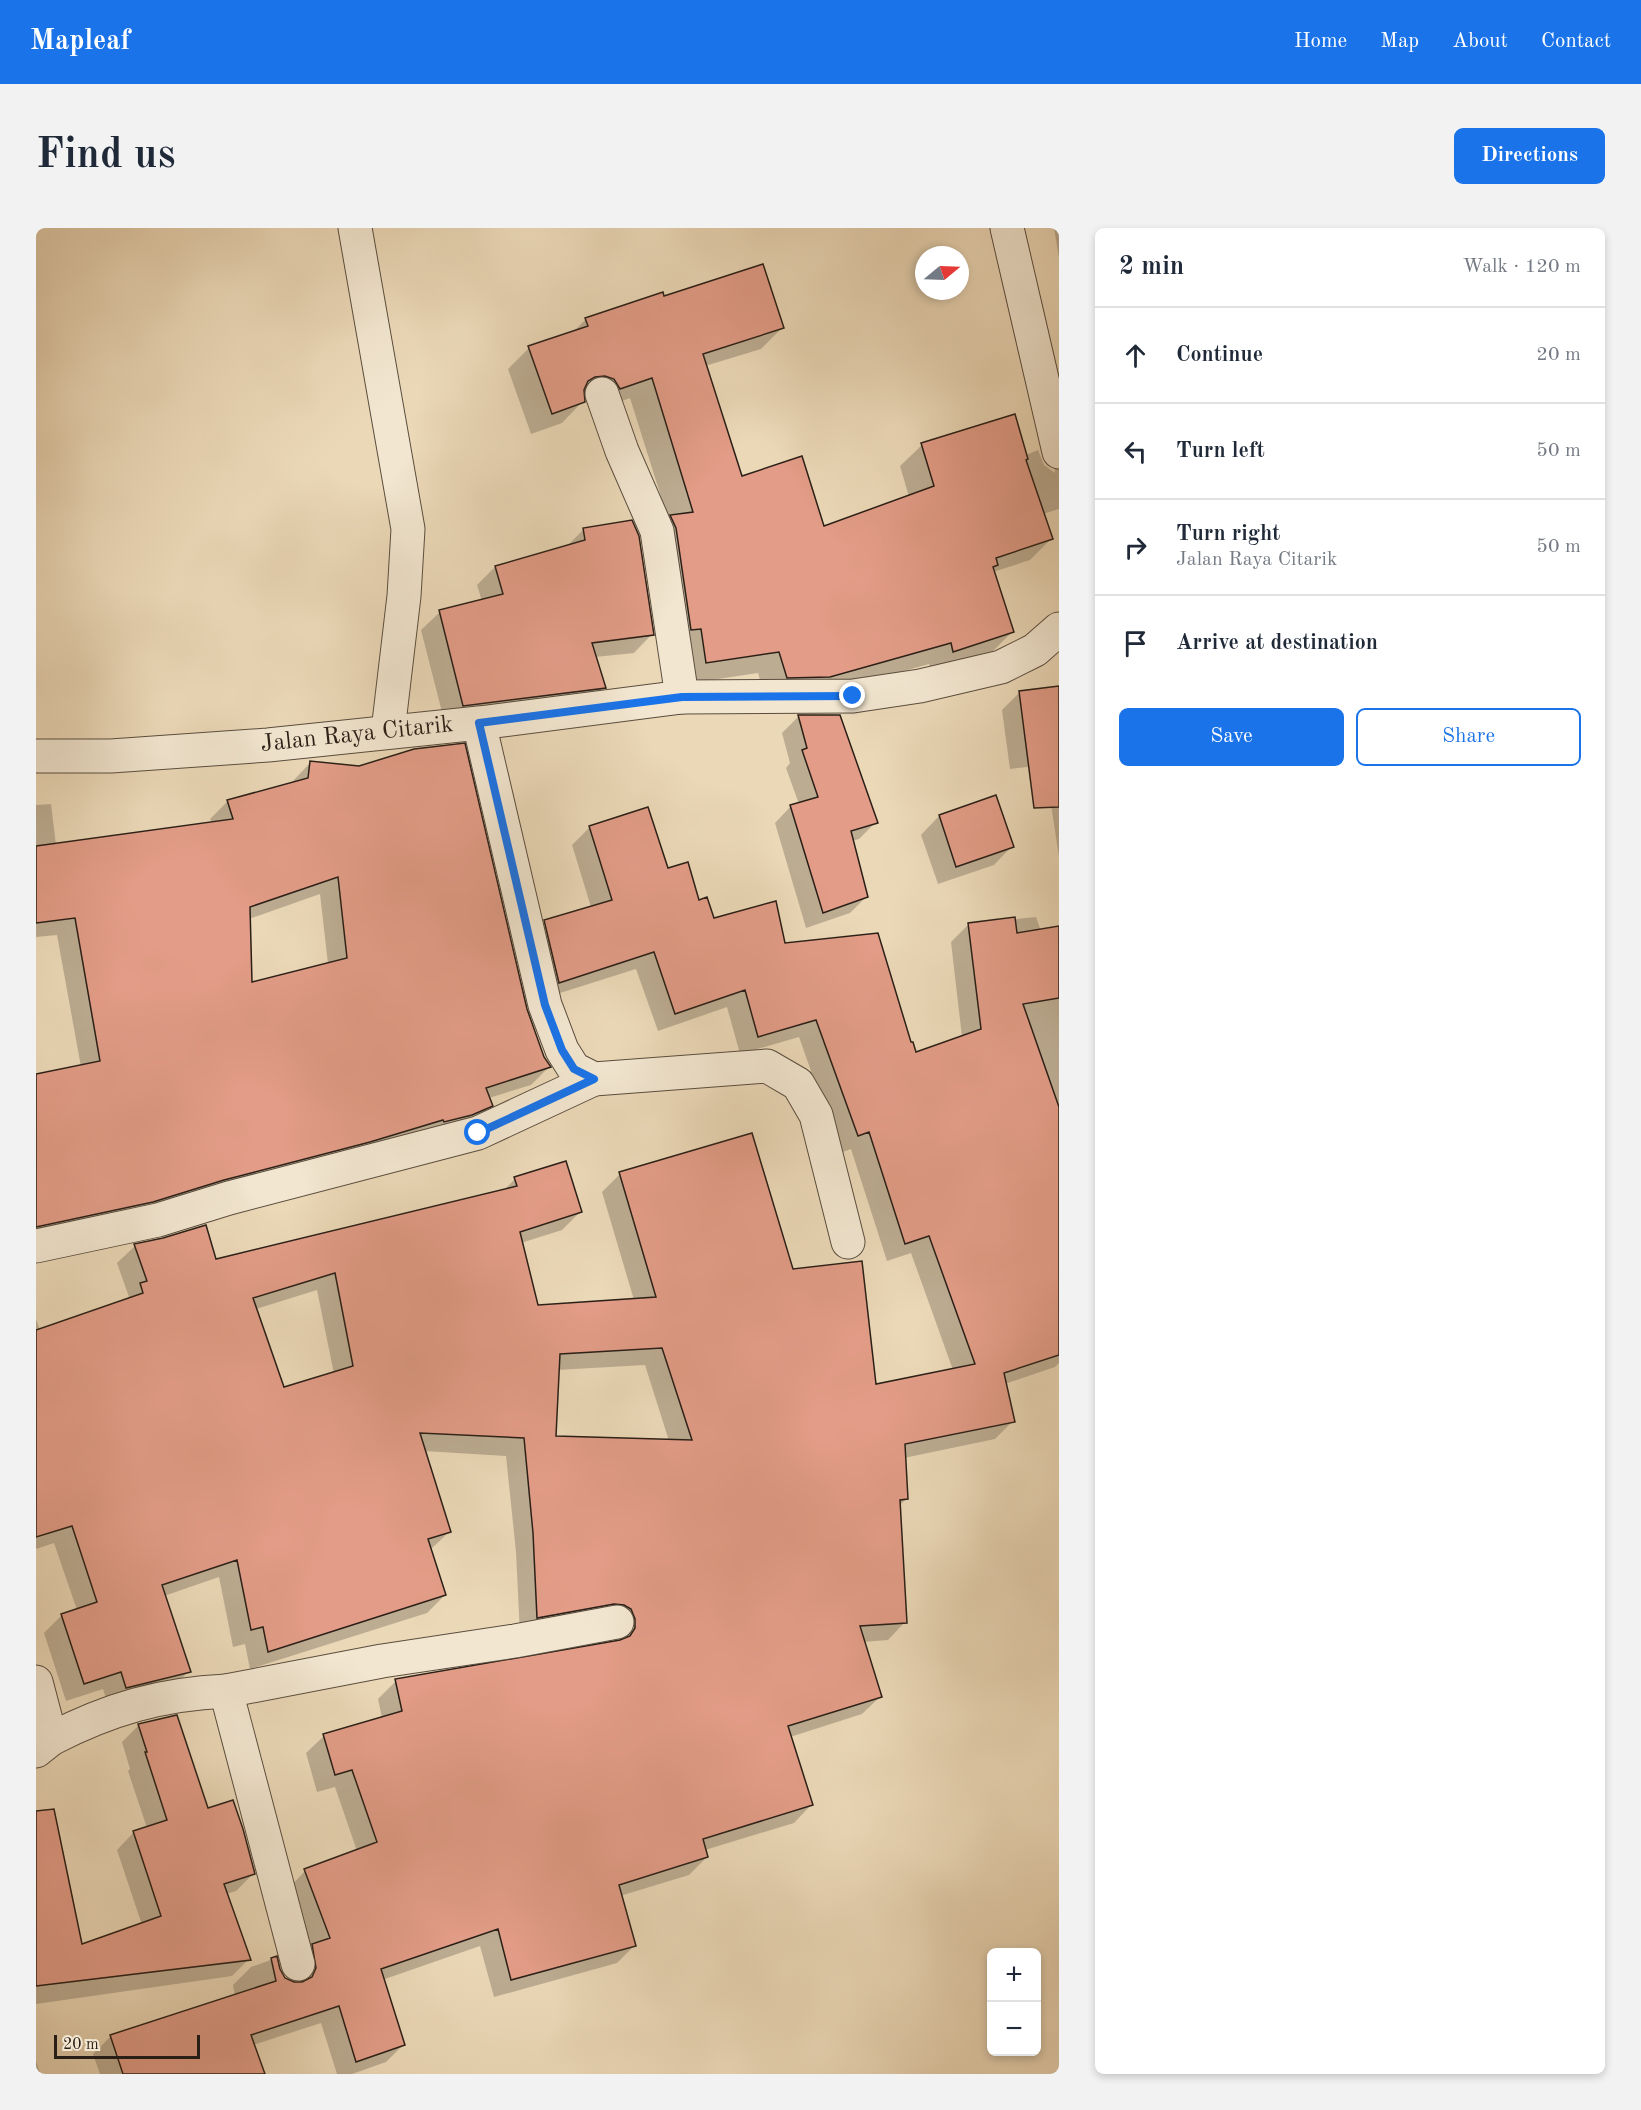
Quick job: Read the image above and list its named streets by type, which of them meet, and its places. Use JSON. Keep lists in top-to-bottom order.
{
  "streets": {
    "street": ["Jalan Raya Citarik"]
  },
  "scale_bar": "20 m",
  "north": "right",
  "page": {
    "header": "Mapleaf",
    "nav": [
      "Home",
      "Map",
      "About",
      "Contact"
    ],
    "buttons": [
      "Directions",
      ["Save", "Share"]
    ],
    "title": "Find us",
    "heading": ["2 min", "Walk · 120 m"],
    "list": [
      ["Continue", "20 m"],
      ["Turn left", "50 m"],
      ["Turn right", "Jalan Raya Citarik", "50 m"],
      "Arrive at destination"
    ],
    "map_buttons": ["+", "−"],
    "scale": "20 m"
  }
}
